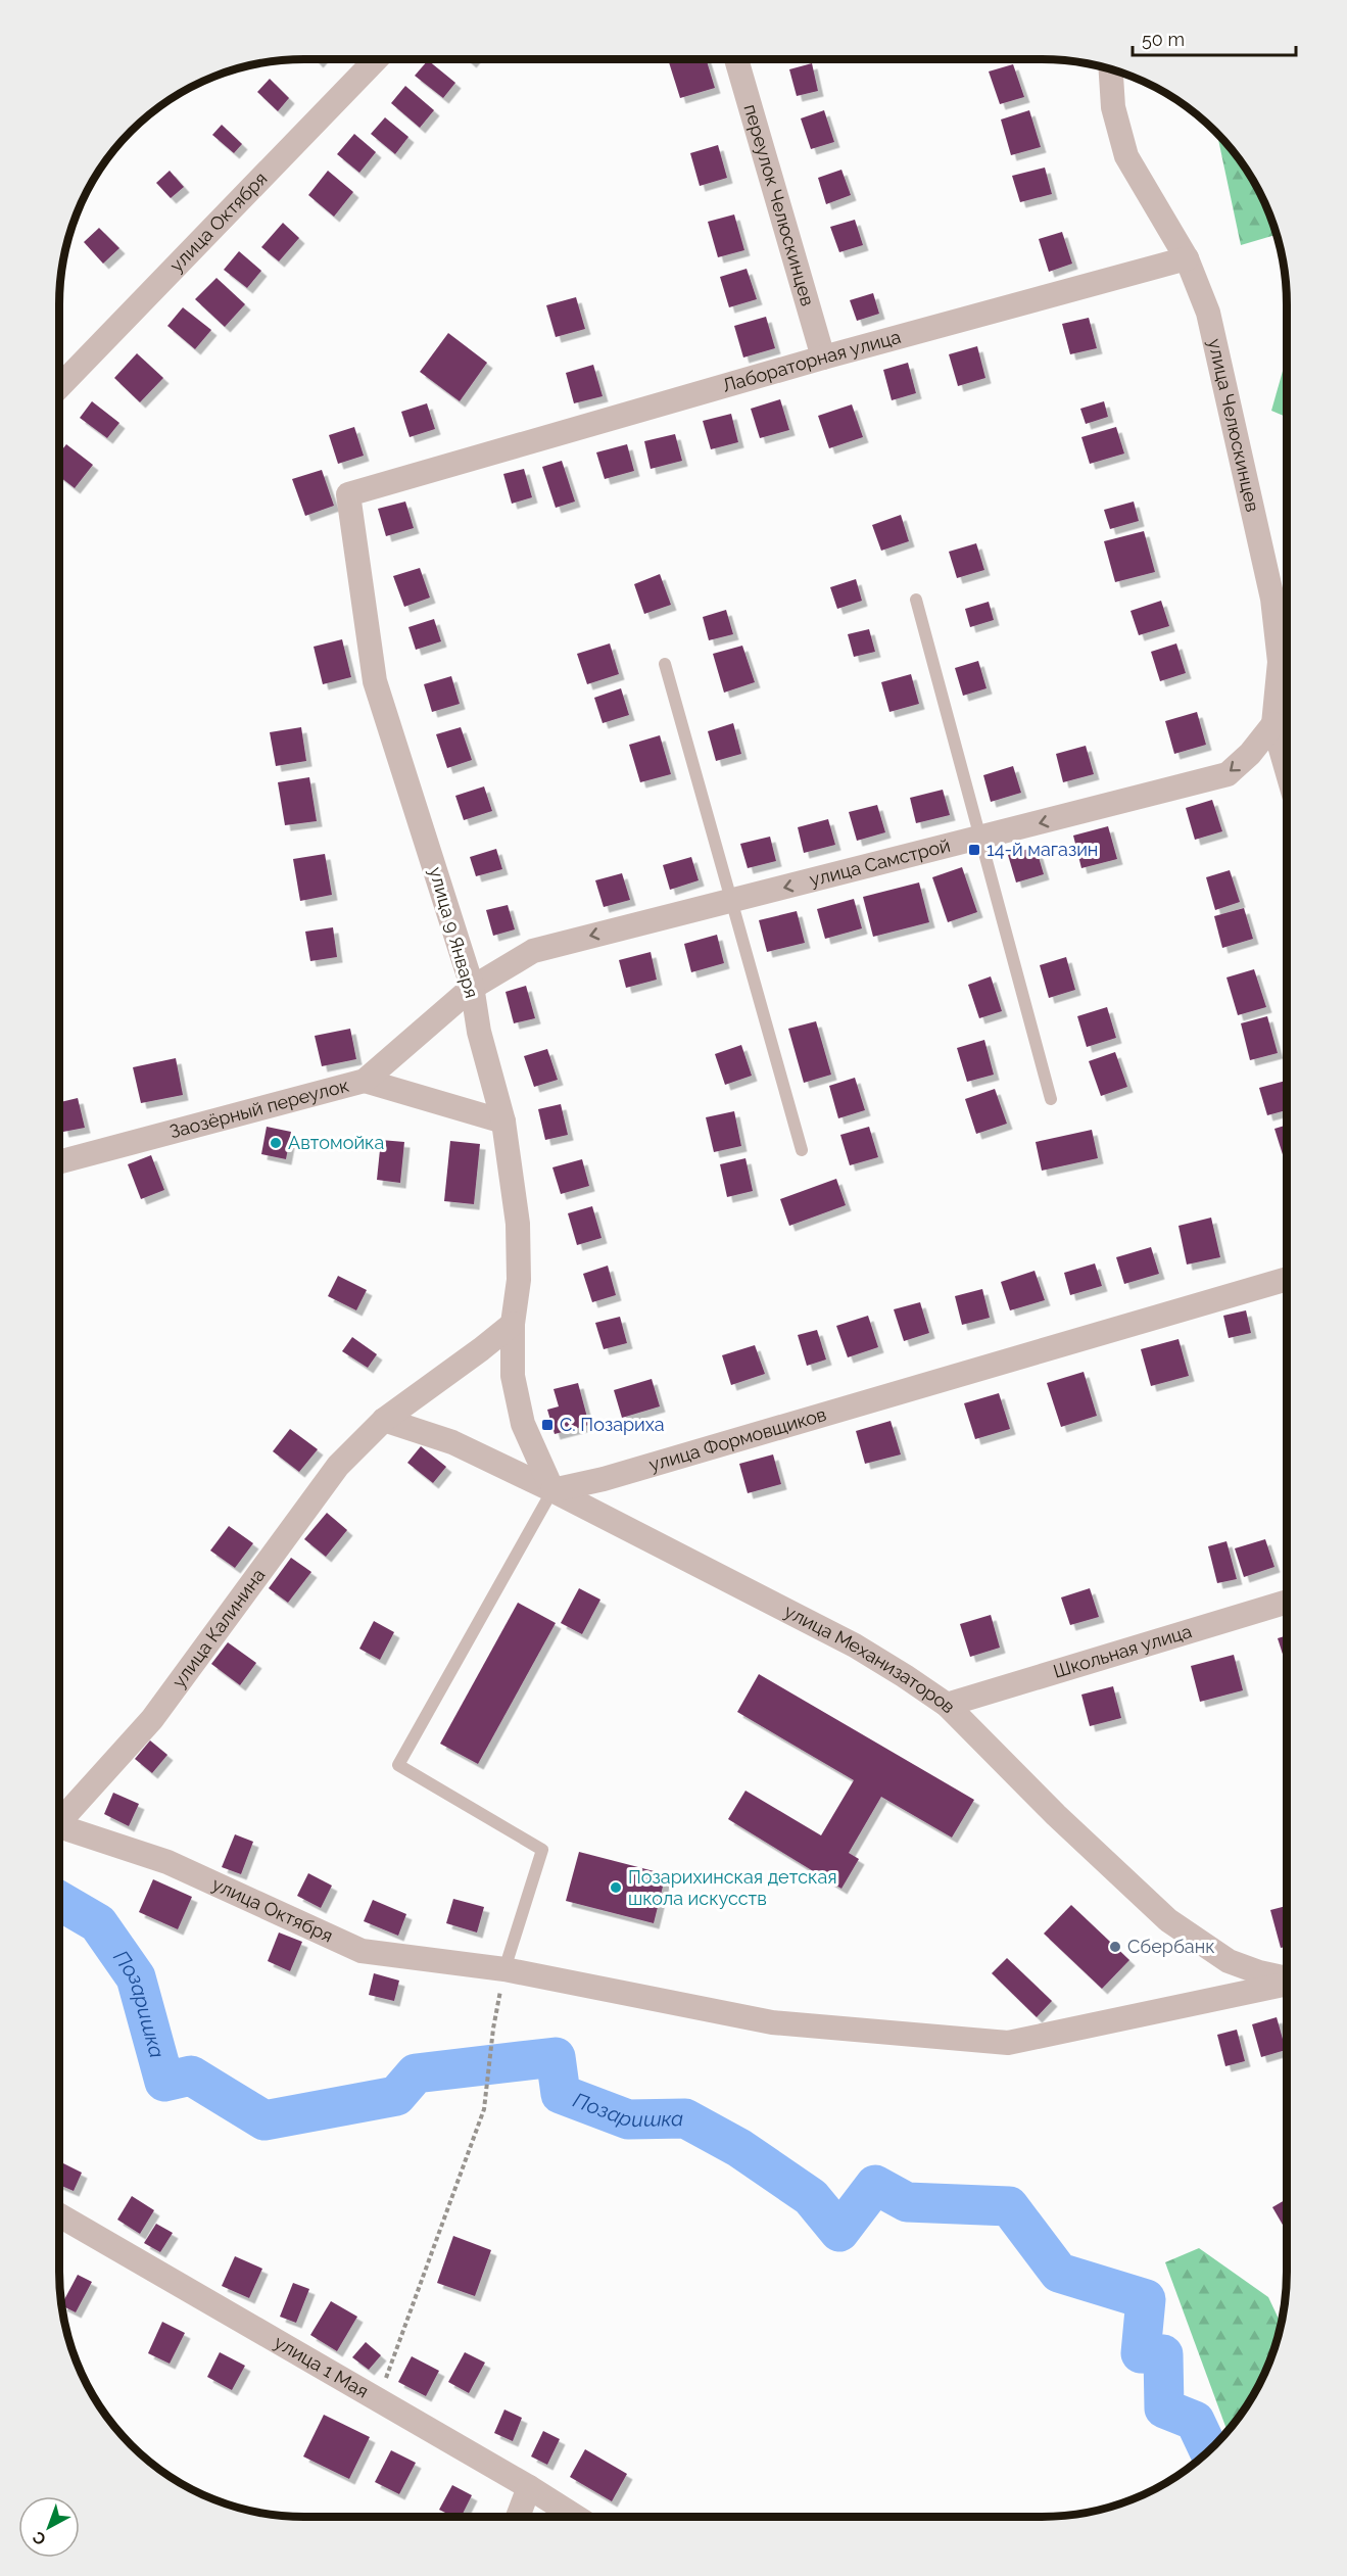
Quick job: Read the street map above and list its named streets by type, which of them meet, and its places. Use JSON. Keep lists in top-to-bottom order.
{
  "streets": {
    "street": [
      "переулок Челюскинцев",
      "улица Октября",
      "Лабораторная улица",
      "улица Челюскинцев",
      "улица Самстрой",
      "улица 9 Января",
      "Заозёрный переулок",
      "улица Формовщиков",
      "улица Калинина",
      "Школьная улица",
      "улица Механизаторов",
      "улица 1 Мая"
    ]
  },
  "crossings": [
    ["переулок Челюскинцев", "Лабораторная улица"],
    ["Лабораторная улица", "улица Челюскинцев"],
    ["Лабораторная улица", "улица 9 Января"],
    ["улица Челюскинцев", "улица Самстрой"],
    ["улица Самстрой", "улица 9 Января"],
    ["улица Самстрой", "Заозёрный переулок"],
    ["улица 9 Января", "Заозёрный переулок"],
    ["улица 9 Января", "улица Формовщиков"],
    ["улица 9 Января", "улица Калинина"],
    ["улица 9 Января", "улица Механизаторов"],
    ["улица Формовщиков", "улица Механизаторов"],
    ["улица Калинина", "улица Механизаторов"],
    ["Школьная улица", "улица Механизаторов"]
  ],
  "one_way": ["улица Самстрой"],
  "water": ["Позаришка"],
  "places": {
    "transit": ["14-й магазин", "С. Позариха"],
    "other": ["Автомойка", "Позарихинская детская школа искусств", "Сбербанк"]
  },
  "scale_bar": "50 m",
  "north": "bottom left"
}
